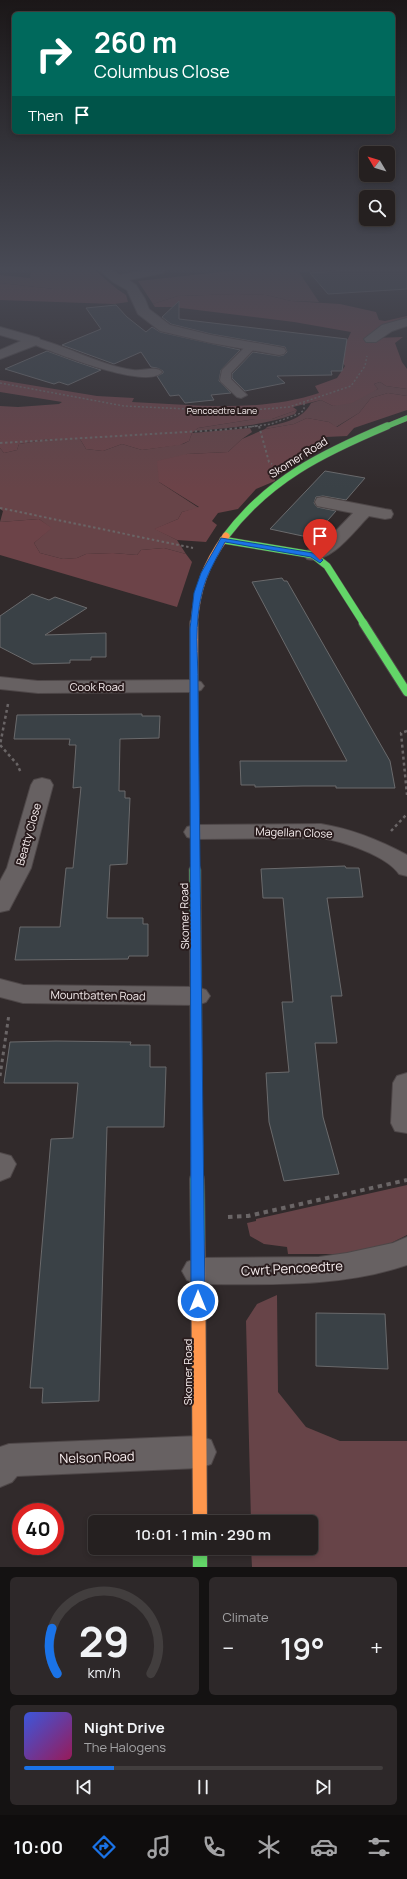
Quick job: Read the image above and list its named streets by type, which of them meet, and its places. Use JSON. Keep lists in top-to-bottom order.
{
  "streets": {
    "street": [
      "Skomer Road",
      "Cook Road",
      "Magellan Close",
      "Beatty Close",
      "Mountbatten Road",
      "Cwrt Pencoedtre",
      "Nelson Road"
    ],
    "path": ["Pencoedtre Lane"]
  },
  "crossings": [
    ["Skomer Road", "Cook Road"],
    ["Skomer Road", "Magellan Close"],
    ["Skomer Road", "Mountbatten Road"],
    ["Skomer Road", "Cwrt Pencoedtre"],
    ["Skomer Road", "Nelson Road"]
  ],
  "north": "top left",
  "page": {
    "turn": ["260 m", "Columbus Close"],
    "then": "Then",
    "limit": "40",
    "trip": "10:01 · 1 min · 290 m",
    "tile": "Climate",
    "heat": ["−", "19°", "+"],
    "song": ["Night Drive", "The Halogens"],
    "tabs": "10:00",
    "gauge": ["29", "km/h"]
  }
}
